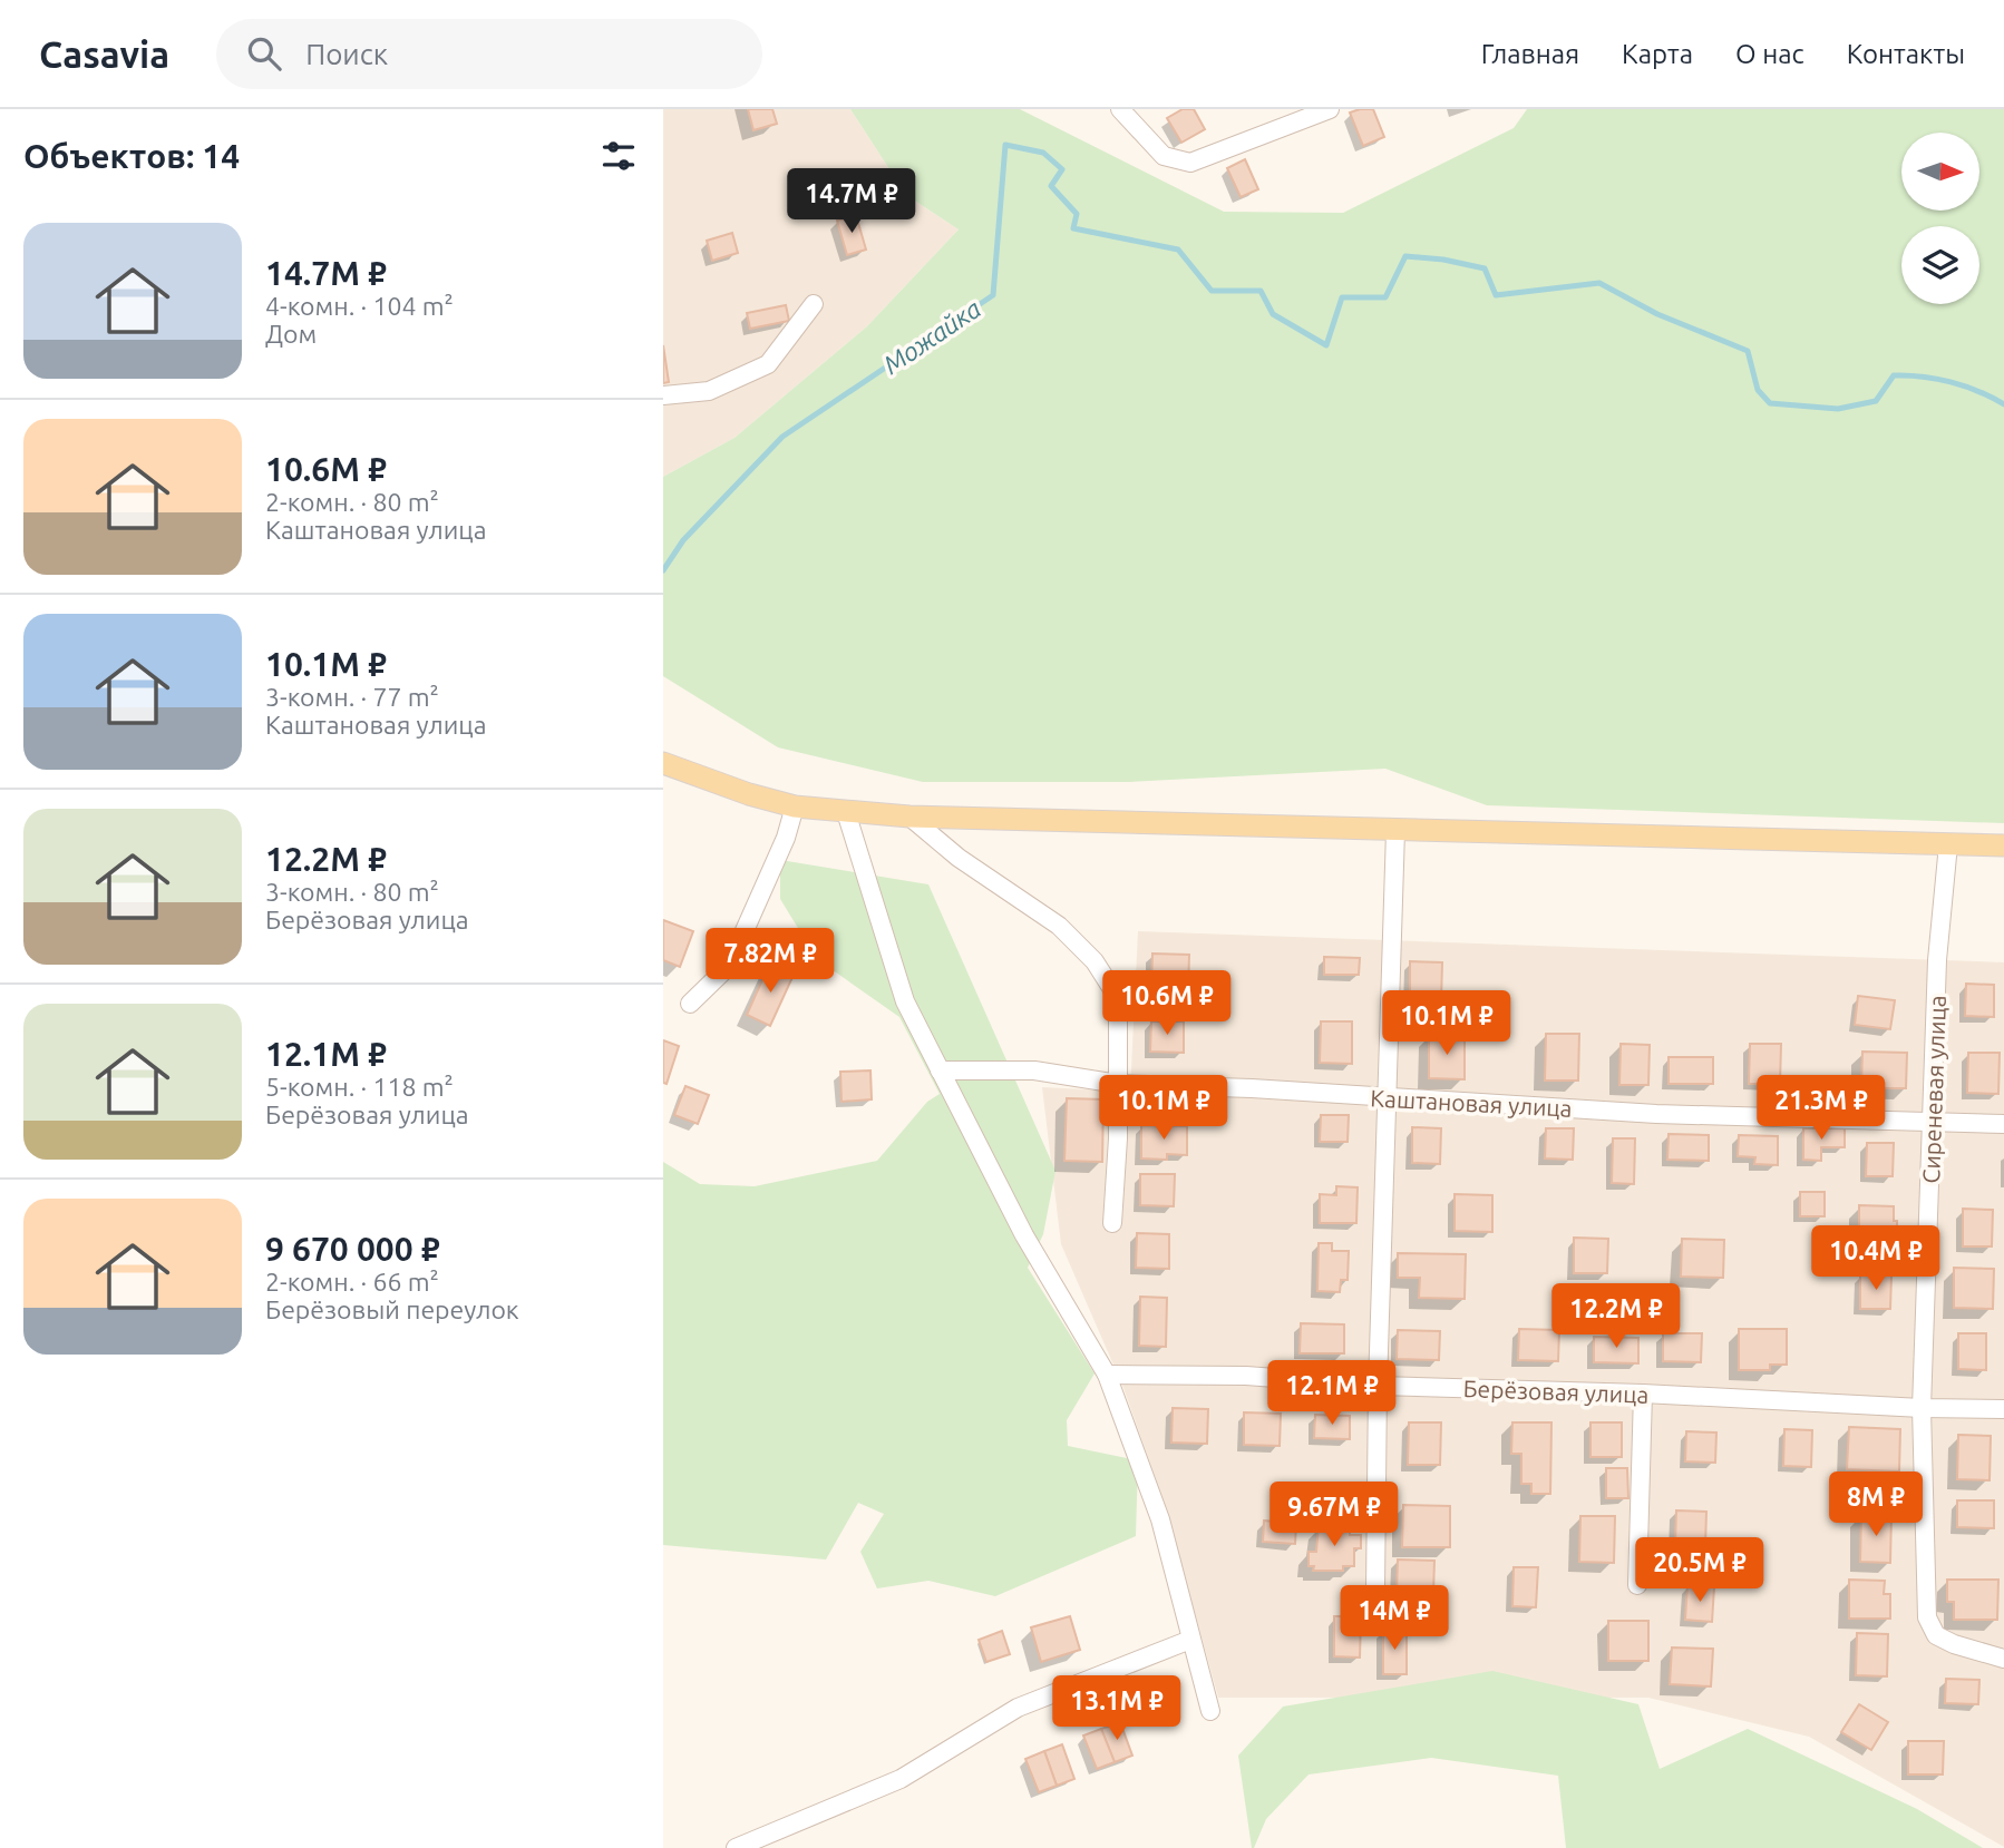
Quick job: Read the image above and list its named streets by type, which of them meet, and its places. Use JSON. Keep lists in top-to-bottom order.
{
  "streets": {
    "street": ["Сиреневая улица", "Каштановая улица", "Берёзовая улица"]
  },
  "crossings": [
    ["Сиреневая улица", "Каштановая улица"],
    ["Сиреневая улица", "Берёзовая улица"]
  ],
  "water": ["Можайка"],
  "north": "right",
  "page": {
    "header": "Casavia",
    "search": "Поиск",
    "nav": [
      "Главная",
      "Карта",
      "О нас",
      "Контакты"
    ],
    "heading": "Объектов: 14",
    "price": [
      "14.7M ₽",
      "7.82M ₽",
      "10.6M ₽",
      "10.1M ₽",
      "10.1M ₽",
      "21.3M ₽",
      "10.4M ₽",
      "12.2M ₽",
      "12.1M ₽",
      "8M ₽",
      "9.67M ₽",
      "20.5M ₽",
      "14M ₽",
      "13.1M ₽"
    ],
    "list": [
      {
        "name": "14.7M ₽",
        "note": "4-комн. · 104 m² · Дом"
      },
      {
        "name": "10.6M ₽",
        "note": "2-комн. · 80 m² · Каштановая улица"
      },
      {
        "name": "10.1M ₽",
        "note": "3-комн. · 77 m² · Каштановая улица"
      },
      {
        "name": "12.2M ₽",
        "note": "3-комн. · 80 m² · Берёзовая улица"
      },
      {
        "name": "12.1M ₽",
        "note": "5-комн. · 118 m² · Берёзовая улица"
      },
      {
        "name": "9 670 000 ₽",
        "note": "2-комн. · 66 m² · Берёзовый переулок"
      }
    ]
  }
}
